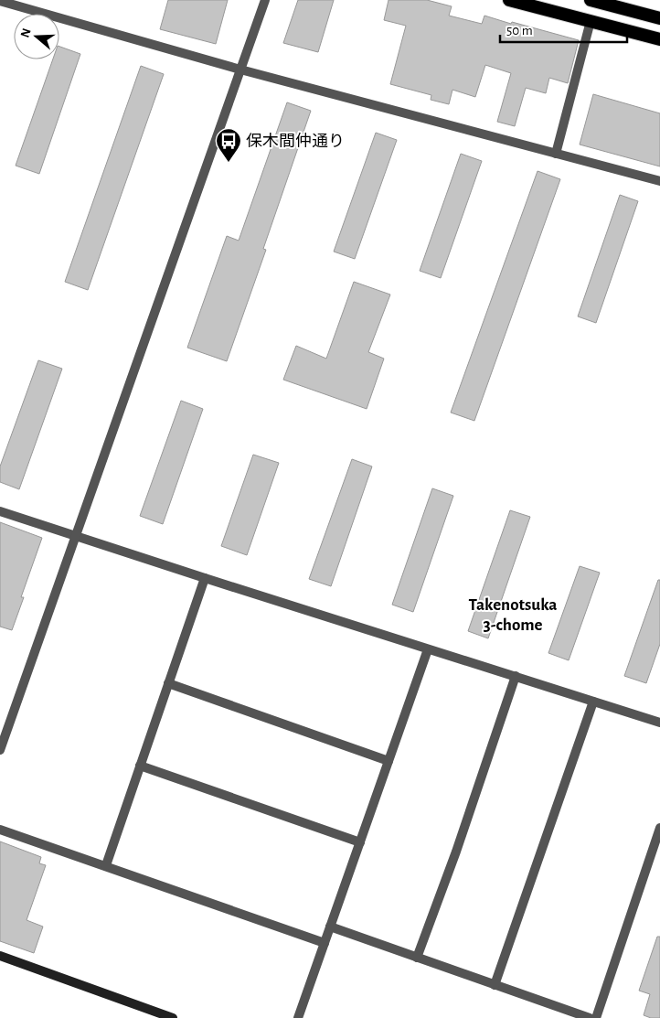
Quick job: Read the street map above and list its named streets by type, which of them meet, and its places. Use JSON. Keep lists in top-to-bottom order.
{
  "districts": ["Takenotsuka 3-chome"],
  "places": {
    "bus stop": ["保木間仲通り"]
  },
  "scale_bar": "50 m",
  "north": "left"
}
